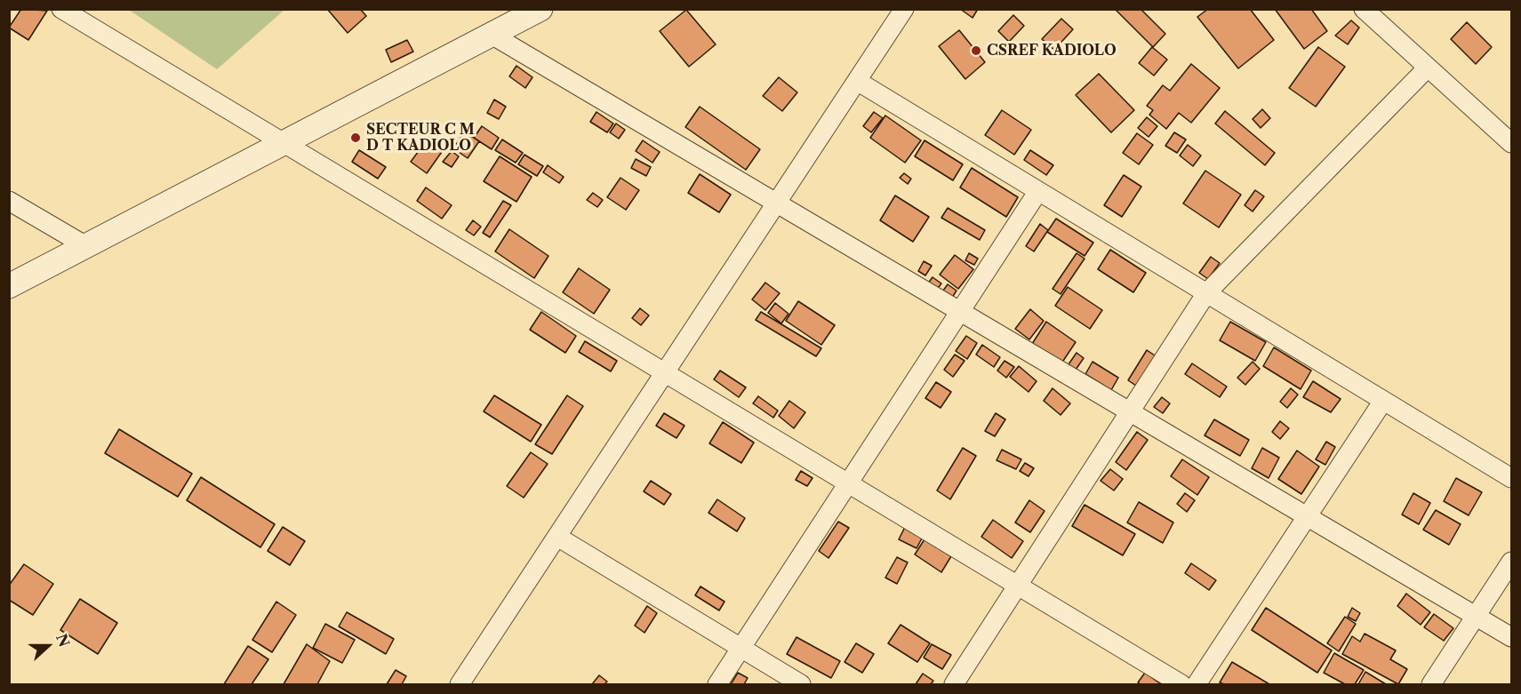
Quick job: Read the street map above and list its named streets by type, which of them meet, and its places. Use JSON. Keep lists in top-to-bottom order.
{
  "places": ["CSREF KADIOLO", "SECTEUR C M D T KADIOLO"],
  "north": "right"
}
